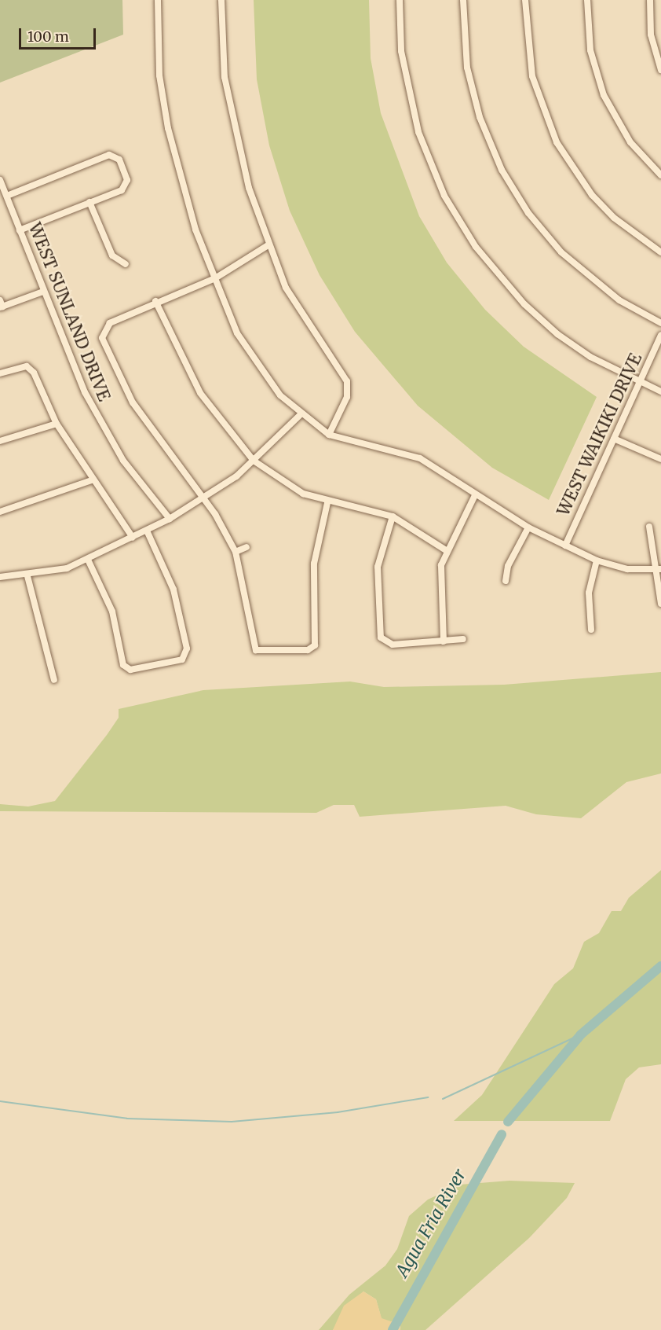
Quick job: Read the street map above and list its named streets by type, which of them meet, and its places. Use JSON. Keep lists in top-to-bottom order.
{
  "streets": {
    "street": ["WEST SUNLAND DRIVE", "WEST WAIKIKI DRIVE"]
  },
  "water": ["Agua Fria River"],
  "scale_bar": "100 m"
}
